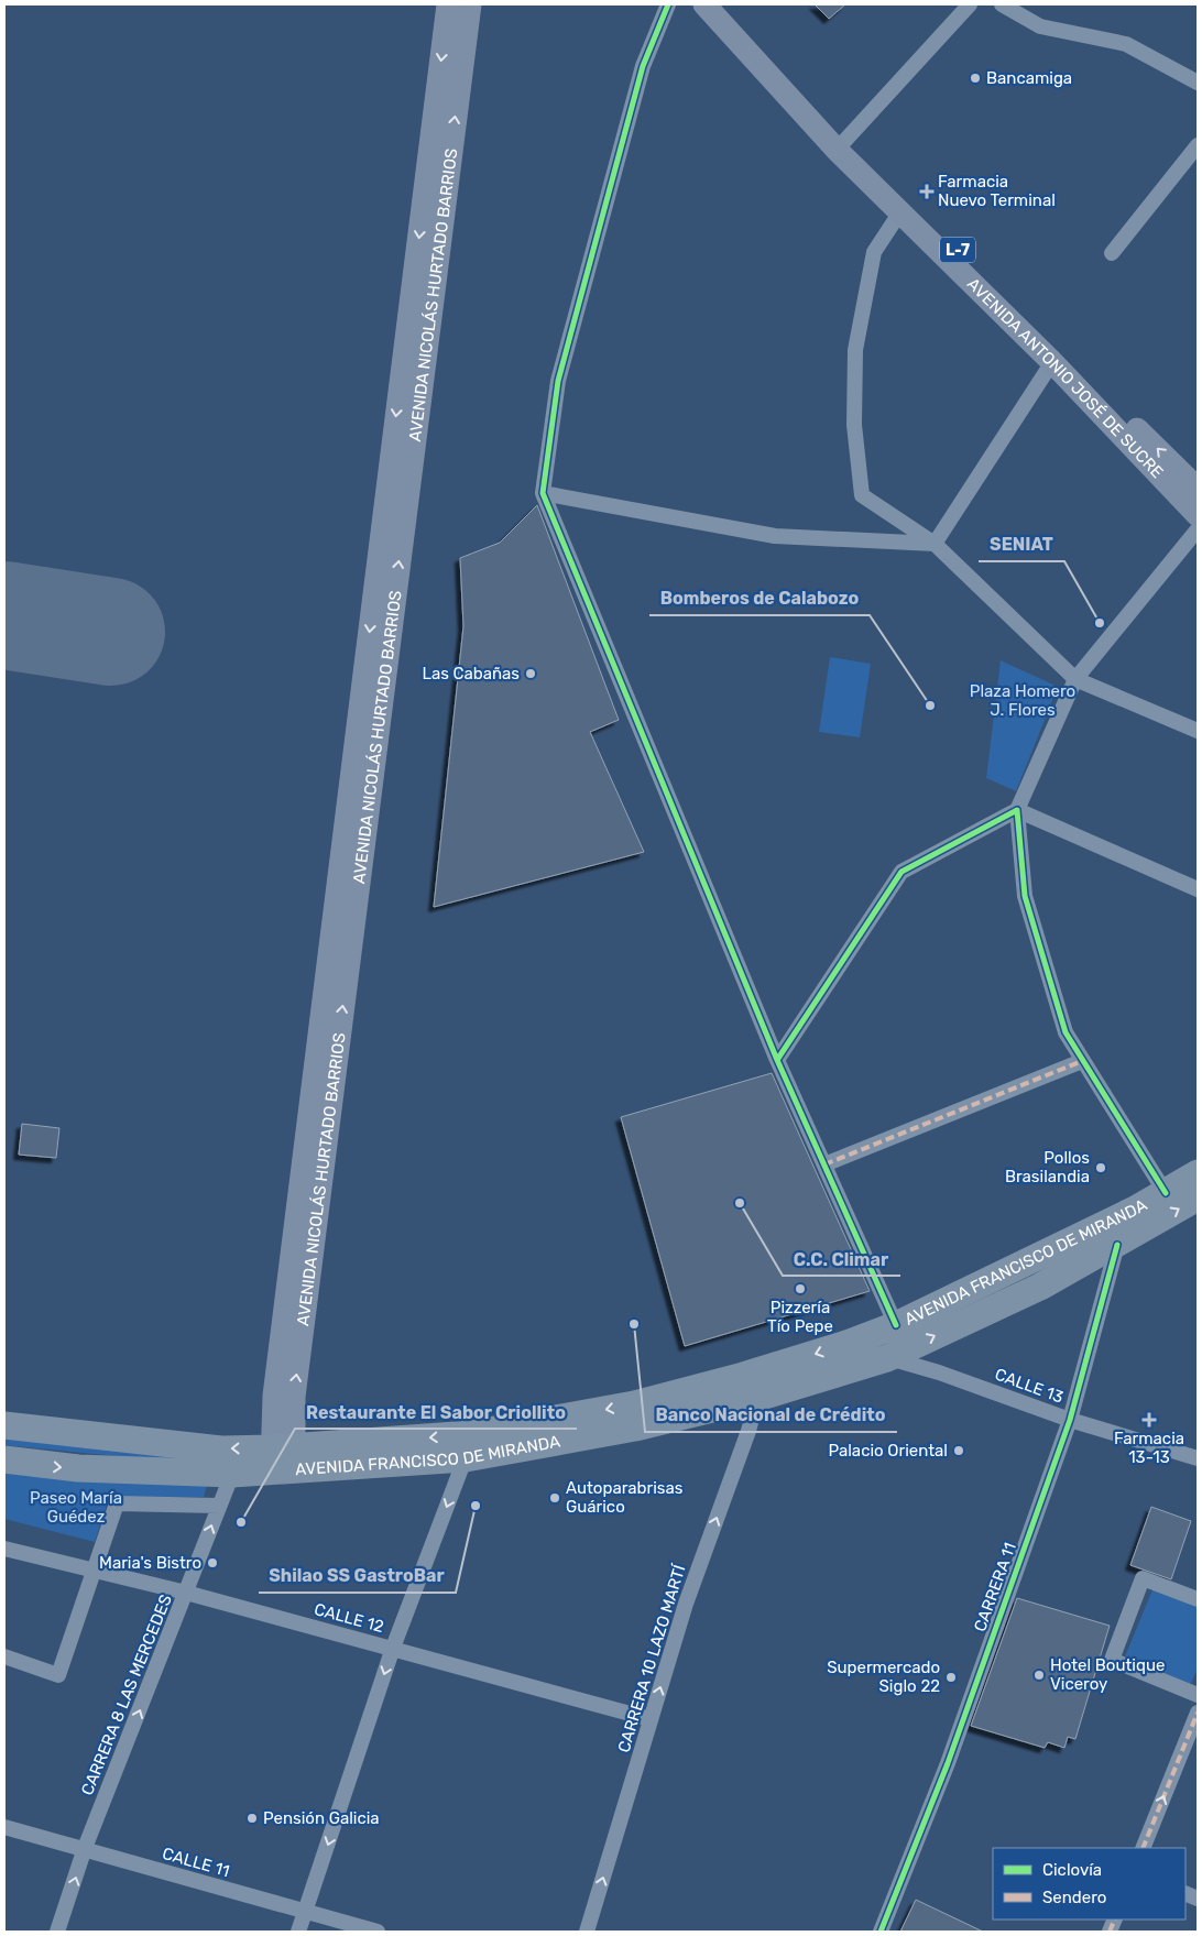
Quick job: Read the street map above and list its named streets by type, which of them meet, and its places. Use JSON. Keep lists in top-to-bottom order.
{
  "streets": {
    "highway": ["AVENIDA FRANCISCO DE MIRANDA"],
    "main road": ["L-7", "AVENIDA NICOLÁS HURTADO BARRIOS", "AVENIDA ANTONIO JOSÉ DE SUCRE"],
    "street": [
      "CALLE 13",
      "CARRERA 11",
      "CALLE 12",
      "CARRERA 10 LAZO MARTÍ",
      "CARRERA 8 LAS MERCEDES",
      "CALLE 11"
    ]
  },
  "crossings": [
    ["AVENIDA NICOLÁS HURTADO BARRIOS", "AVENIDA FRANCISCO DE MIRANDA"],
    ["AVENIDA FRANCISCO DE MIRANDA", "CALLE 13"],
    ["AVENIDA FRANCISCO DE MIRANDA", "CARRERA 11"],
    ["AVENIDA FRANCISCO DE MIRANDA", "CARRERA 10 LAZO MARTÍ"],
    ["AVENIDA FRANCISCO DE MIRANDA", "CARRERA 8 LAS MERCEDES"],
    ["CALLE 13", "CARRERA 11"],
    ["CALLE 12", "CARRERA 10 LAZO MARTÍ"],
    ["CALLE 12", "CARRERA 8 LAS MERCEDES"],
    ["CARRERA 8 LAS MERCEDES", "CALLE 11"]
  ],
  "one_way": ["CARRERA 10 LAZO MARTÍ", "CARRERA 8 LAS MERCEDES"],
  "parks": ["Plaza Homero J. Flores", "Paseo María Guédez"],
  "places": {
    "other": [
      "Bancamiga",
      "SENIAT",
      "Las Cabañas",
      "Bomberos de Calabozo",
      "Pollos Brasilandia",
      "C.C. Climar",
      "Pizzería Tío Pepe",
      "Banco Nacional de Crédito",
      "Palacio Oriental",
      "Autoparabrisas Guárico",
      "Shilao SS GastroBar",
      "Restaurante El Sabor Criollito",
      "Maria's Bistro",
      "Hotel Boutique Viceroy",
      "Supermercado Siglo 22",
      "Pensión Galicia"
    ],
    "health": ["Farmacia Nuevo Terminal", "Farmacia 13-13"]
  },
  "legend": ["Ciclovía", "Sendero"]
}
